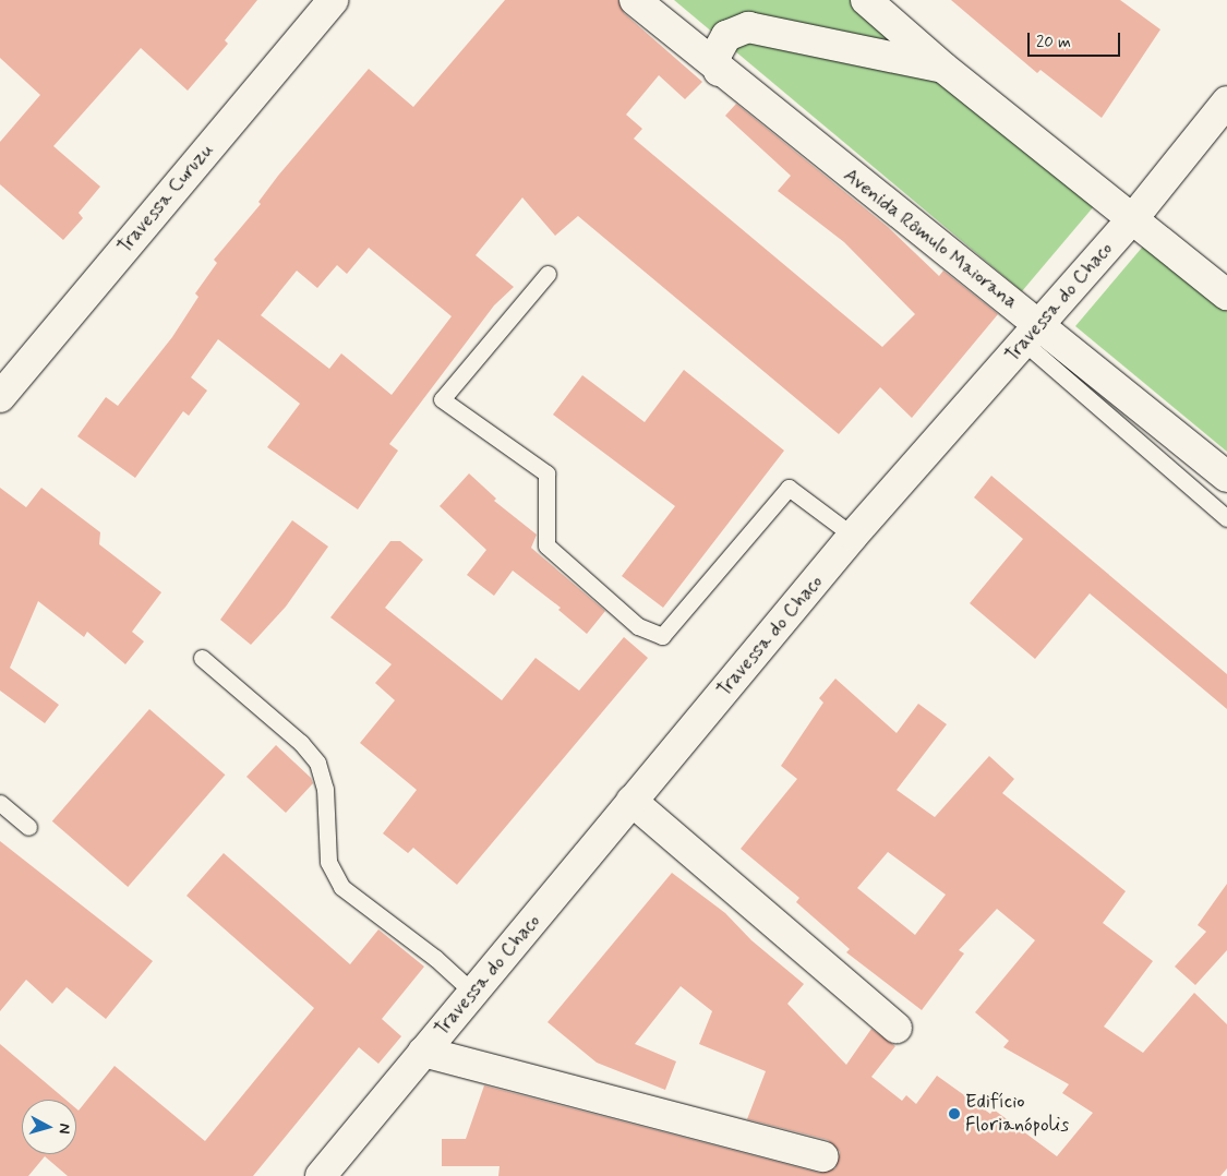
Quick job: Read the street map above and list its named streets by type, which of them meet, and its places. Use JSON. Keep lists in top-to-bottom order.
{
  "streets": {
    "street": ["Travessa Curuzu", "Avenida Rômulo Maiorana", "Travessa do Chaco"]
  },
  "crossings": [
    ["Avenida Rômulo Maiorana", "Travessa do Chaco"]
  ],
  "places": ["Edifício Florianópolis"],
  "scale_bar": "20 m",
  "north": "right"
}
